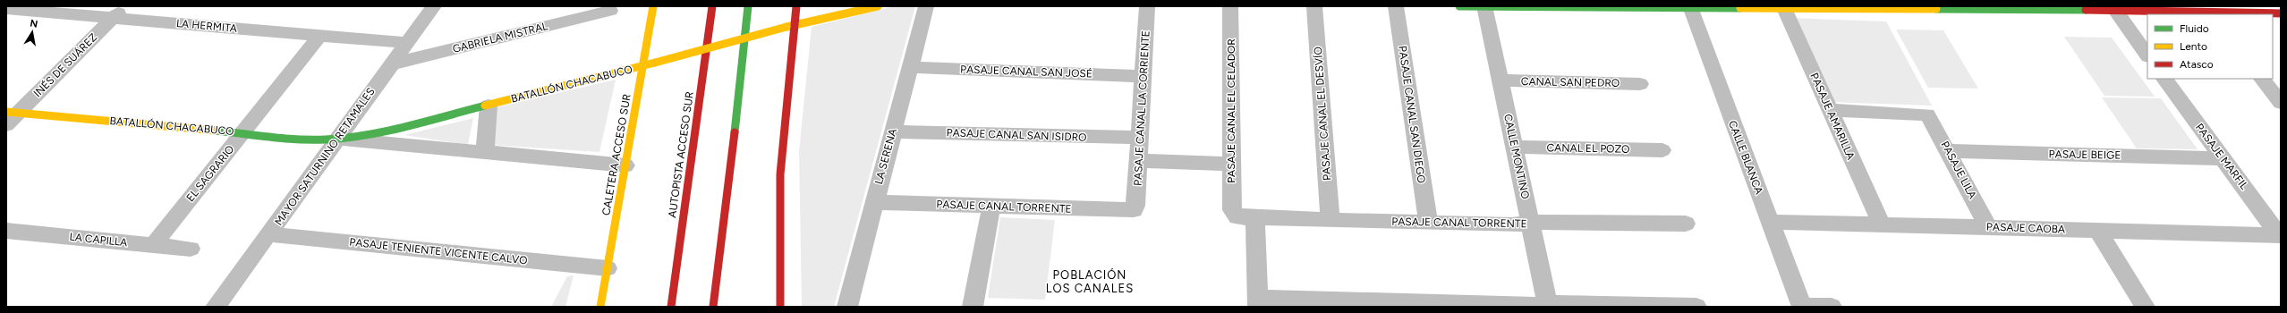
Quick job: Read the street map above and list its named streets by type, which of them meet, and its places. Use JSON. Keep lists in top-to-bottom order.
{
  "streets": {
    "main road": ["BATALLÓN CHACABUCO", "CALETERA ACCESO SUR", "AUTOPISTA ACCESO SUR"],
    "street": [
      "LA HERMITA",
      "GABRIELA MISTRAL",
      "INÉS DE SUÁREZ",
      "PASAJE CANAL SAN JOSÉ",
      "CANAL SAN PEDRO",
      "PASAJE CANAL LA CORRIENTE",
      "PASAJE CANAL EL CELADOR",
      "PASAJE CANAL EL DESVÍO",
      "PASAJE CANAL SAN DIEGO",
      "PASAJE AMARILLA",
      "PASAJE CANAL SAN ISIDRO",
      "CANAL EL POZO",
      "PASAJE BEIGE",
      "MAYOR SATURNINO RETAMALES",
      "LA SERENA",
      "CALLE MONTINO",
      "PASAJE MARFIL",
      "CALLE BLANCA",
      "PASAJE LILA",
      "EL SAGRARIO",
      "PASAJE CANAL TORRENTE",
      "PASAJE CAOBA",
      "LA CAPILLA",
      "PASAJE TENIENTE VICENTE CALVO"
    ]
  },
  "crossings": [
    ["LA HERMITA", "INÉS DE SUÁREZ"],
    ["LA HERMITA", "MAYOR SATURNINO RETAMALES"],
    ["LA HERMITA", "EL SAGRARIO"],
    ["GABRIELA MISTRAL", "MAYOR SATURNINO RETAMALES"],
    ["INÉS DE SUÁREZ", "BATALLÓN CHACABUCO"],
    ["PASAJE CANAL SAN JOSÉ", "PASAJE CANAL LA CORRIENTE"],
    ["PASAJE CANAL SAN JOSÉ", "LA SERENA"],
    ["CANAL SAN PEDRO", "CALLE MONTINO"],
    ["BATALLÓN CHACABUCO", "CALETERA ACCESO SUR"],
    ["BATALLÓN CHACABUCO", "MAYOR SATURNINO RETAMALES"],
    ["BATALLÓN CHACABUCO", "EL SAGRARIO"],
    ["PASAJE CANAL LA CORRIENTE", "PASAJE CANAL SAN ISIDRO"],
    ["PASAJE CANAL LA CORRIENTE", "PASAJE CANAL TORRENTE"],
    ["PASAJE CANAL EL CELADOR", "PASAJE CANAL TORRENTE"],
    ["PASAJE CANAL EL DESVÍO", "PASAJE CANAL TORRENTE"],
    ["PASAJE CANAL SAN DIEGO", "PASAJE CANAL TORRENTE"],
    ["PASAJE AMARILLA", "PASAJE LILA"],
    ["PASAJE AMARILLA", "PASAJE CAOBA"],
    ["PASAJE CANAL SAN ISIDRO", "LA SERENA"],
    ["CANAL EL POZO", "CALLE MONTINO"],
    ["CALETERA ACCESO SUR", "PASAJE TENIENTE VICENTE CALVO"],
    ["PASAJE BEIGE", "PASAJE MARFIL"],
    ["PASAJE BEIGE", "PASAJE LILA"],
    ["MAYOR SATURNINO RETAMALES", "PASAJE TENIENTE VICENTE CALVO"],
    ["LA SERENA", "PASAJE CANAL TORRENTE"],
    ["CALLE MONTINO", "PASAJE CANAL TORRENTE"],
    ["PASAJE MARFIL", "PASAJE CAOBA"],
    ["CALLE BLANCA", "PASAJE CAOBA"],
    ["PASAJE LILA", "PASAJE CAOBA"],
    ["EL SAGRARIO", "LA CAPILLA"]
  ],
  "districts": ["POBLACIÓN LOS CANALES"],
  "legend": ["Fluido", "Lento", "Atasco"],
  "north": "top"
}
